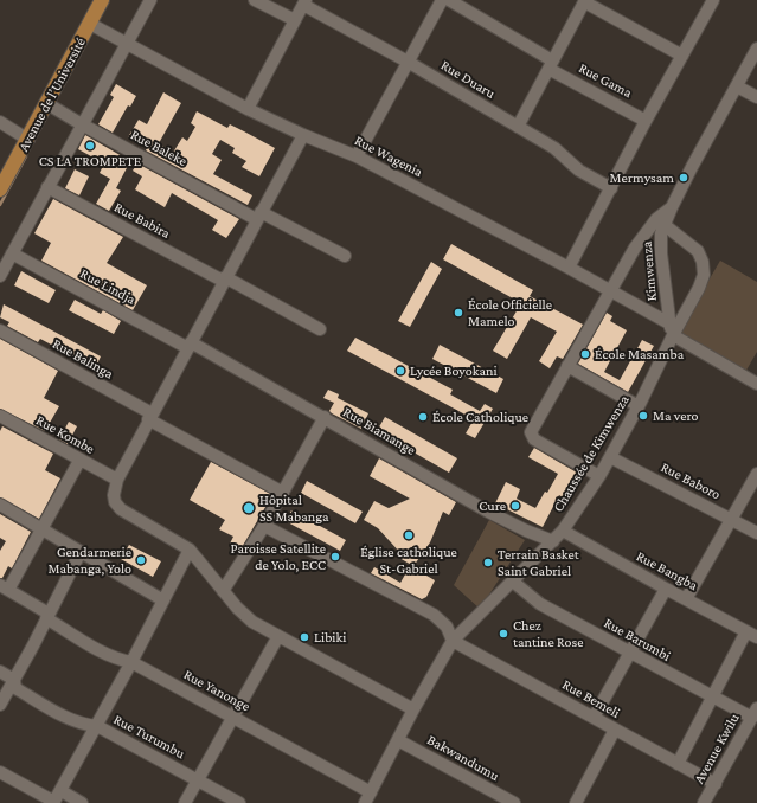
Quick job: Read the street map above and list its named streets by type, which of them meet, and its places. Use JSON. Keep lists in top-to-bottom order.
{
  "streets": {
    "main road": ["Avenue de l’Université"],
    "street": [
      "Rue Duaru",
      "Rue Gama",
      "Rue Baleke",
      "Rue Wagenia",
      "Rue Babira",
      "Kimwenza",
      "Rue Lindja",
      "Rue Balinga",
      "Rue Biamange",
      "Rue Kombe",
      "Chaussée de Kimwenza",
      "Rue Baboro",
      "Rue Bangba",
      "Rue Barumbi",
      "Rue Yanonge",
      "Rue Bemeli",
      "Rue Turumbu",
      "Avenue Kwilu",
      "Bakwandumu"
    ]
  },
  "crossings": [
    ["Avenue de l’Université", "Rue Baleke"],
    ["Avenue de l’Université", "Rue Wagenia"],
    ["Rue Wagenia", "Kimwenza"],
    ["Rue Wagenia", "Chaussée de Kimwenza"],
    ["Kimwenza", "Chaussée de Kimwenza"],
    ["Rue Lindja", "Rue Biamange"],
    ["Rue Biamange", "Chaussée de Kimwenza"],
    ["Chaussée de Kimwenza", "Rue Baboro"],
    ["Chaussée de Kimwenza", "Rue Bangba"],
    ["Chaussée de Kimwenza", "Rue Barumbi"],
    ["Chaussée de Kimwenza", "Rue Yanonge"],
    ["Chaussée de Kimwenza", "Rue Bemeli"],
    ["Chaussée de Kimwenza", "Bakwandumu"],
    ["Rue Barumbi", "Avenue Kwilu"],
    ["Rue Bemeli", "Avenue Kwilu"]
  ],
  "places": [
    "CS LA TROMPETE",
    "Mermysam",
    "École Officielle Mamelo",
    "École Masamba",
    "Lycée Boyokani",
    "Ma vero",
    "École Catholique",
    "Cure",
    "Hôpital SS Mabanga",
    "Église catholique St-Gabriel",
    "Paroisse Satellite de Yolo, ECC",
    "Gendarmerie Mabanga, Yolo",
    "Terrain Basket Saint Gabriel",
    "Chez tantine Rose",
    "Libiki"
  ]
}
